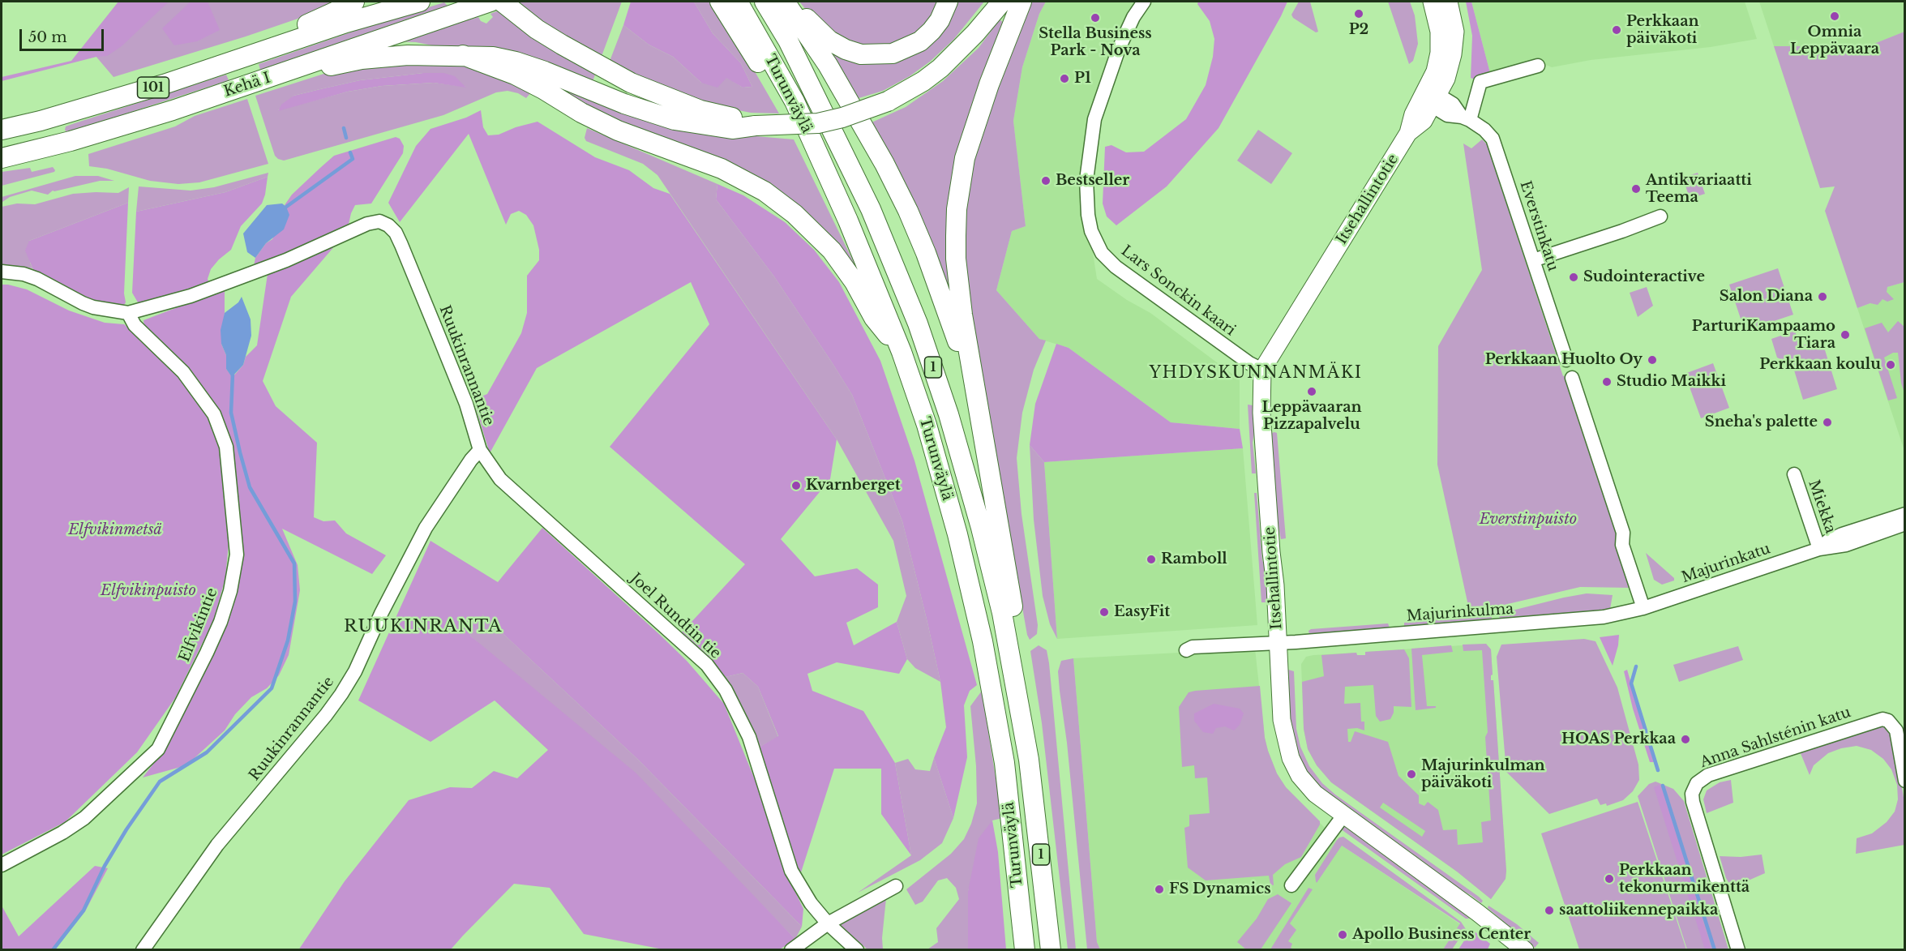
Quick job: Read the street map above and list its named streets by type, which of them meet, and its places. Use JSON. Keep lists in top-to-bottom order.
{
  "streets": {
    "highway": [
      "Kehä I",
      "101",
      "Turunväylä",
      "1"
    ],
    "main road": ["Itsehallintotie"],
    "street": [
      "Everstinkatu",
      "Lars Sonckin kaari",
      "Ruukinrannantie",
      "Miekka",
      "Majurinkatu",
      "Majurinkulma",
      "Joel Rundtin tie",
      "Elfvikintie",
      "Anna Sahlsténin katu"
    ]
  },
  "crossings": [
    ["Itsehallintotie", "Everstinkatu"],
    ["Itsehallintotie", "Lars Sonckin kaari"],
    ["Itsehallintotie", "Majurinkulma"],
    ["Ruukinrannantie", "Joel Rundtin tie"],
    ["Ruukinrannantie", "Elfvikintie"],
    ["Miekka", "Majurinkatu"],
    ["Majurinkatu", "Majurinkulma"]
  ],
  "districts": ["YHDYSKUNNANMÄKI", "RUUKINRANTA"],
  "parks": ["Everstinpuisto", "Elfvikinmetsä", "Elfvikinpuisto"],
  "places": [
    "P2",
    "Omnia Leppävaara",
    "Stella Business Park - Nova",
    "Perkkaan päiväkoti",
    "P1",
    "Bestseller",
    "Antikvariaatti Teema",
    "Sudointeractive",
    "Salon Diana",
    "ParturiKampaamo Tiara",
    "Perkkaan Huolto Oy",
    "Perkkaan koulu",
    "Studio Maikki",
    "Leppävaaran Pizzapalvelu",
    "Sneha's palette",
    "Kvarnberget",
    "Ramboll",
    "EasyFit",
    "HOAS Perkkaa",
    "Majurinkulman päiväkoti",
    "Perkkaan tekonurmikenttä",
    "FS Dynamics",
    "saattoliikennepaikka",
    "Apollo Business Center"
  ],
  "scale_bar": "50 m"
}
